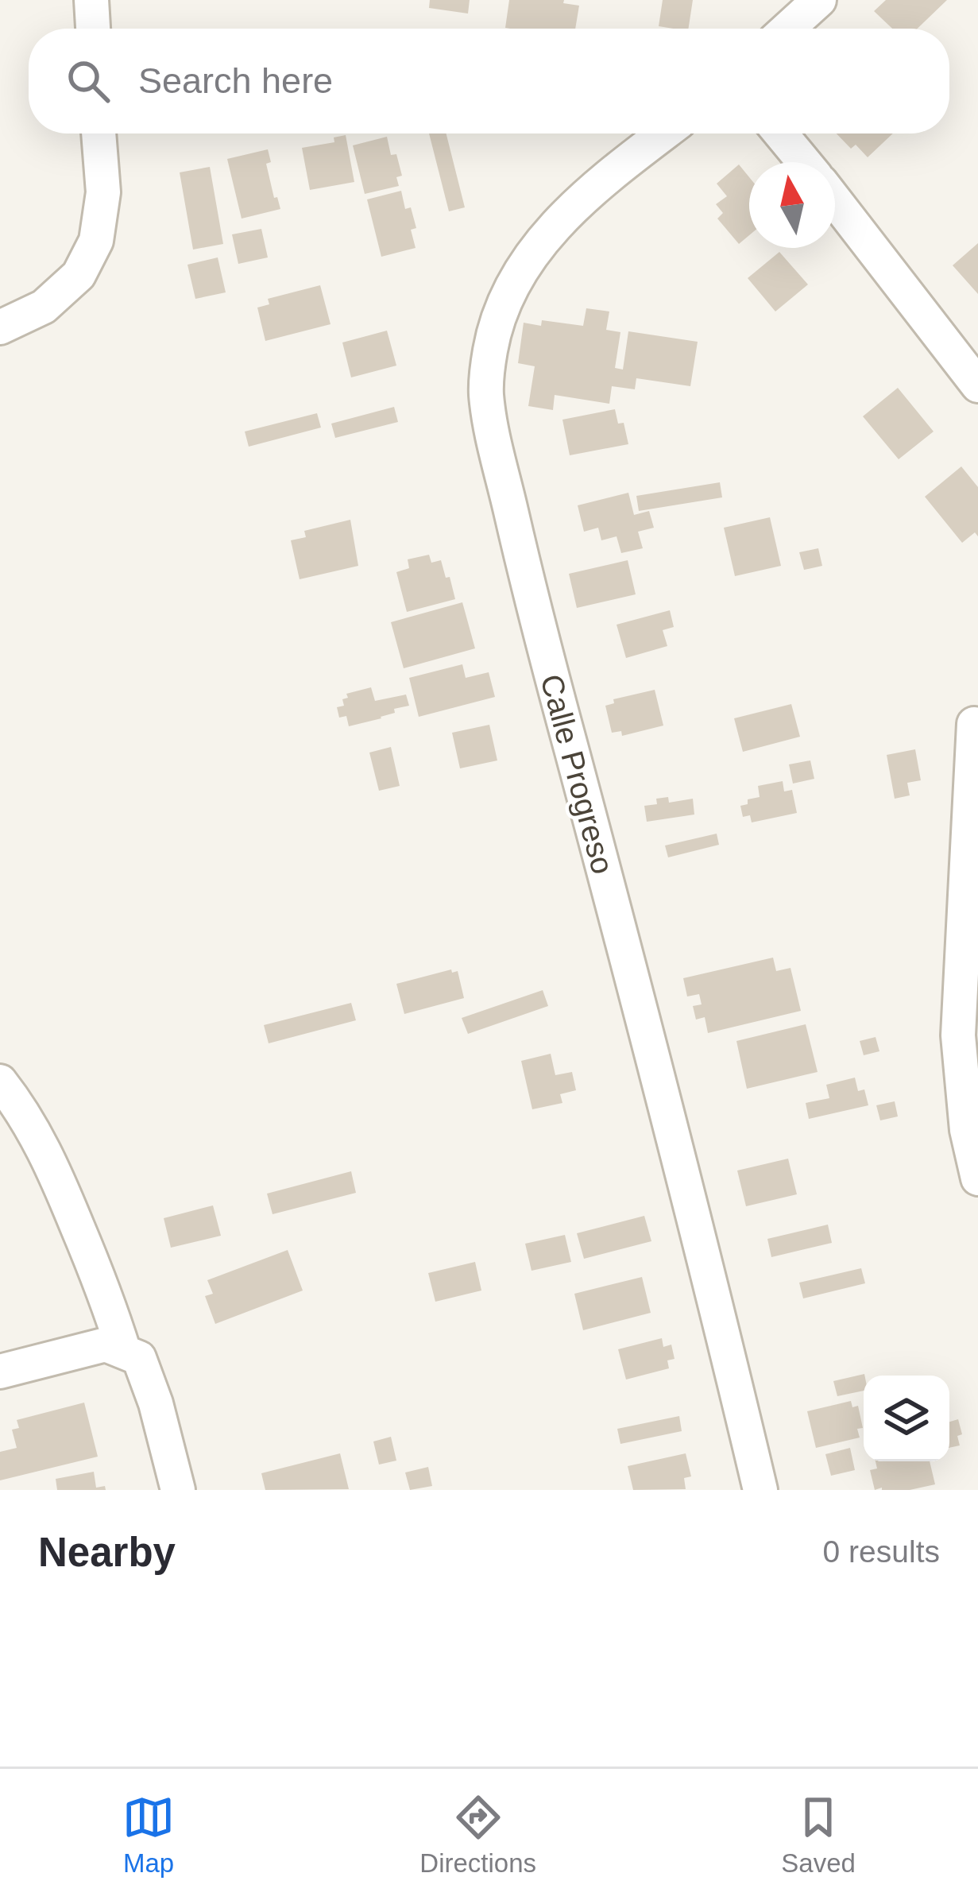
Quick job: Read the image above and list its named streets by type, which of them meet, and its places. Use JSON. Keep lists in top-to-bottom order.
{
  "streets": {
    "street": ["Calle Progreso"]
  },
  "north": "top",
  "page": {
    "search": "Search here",
    "heading": ["Nearby", "0 results"],
    "nav": ["Map", "Directions", "Saved"]
  }
}
